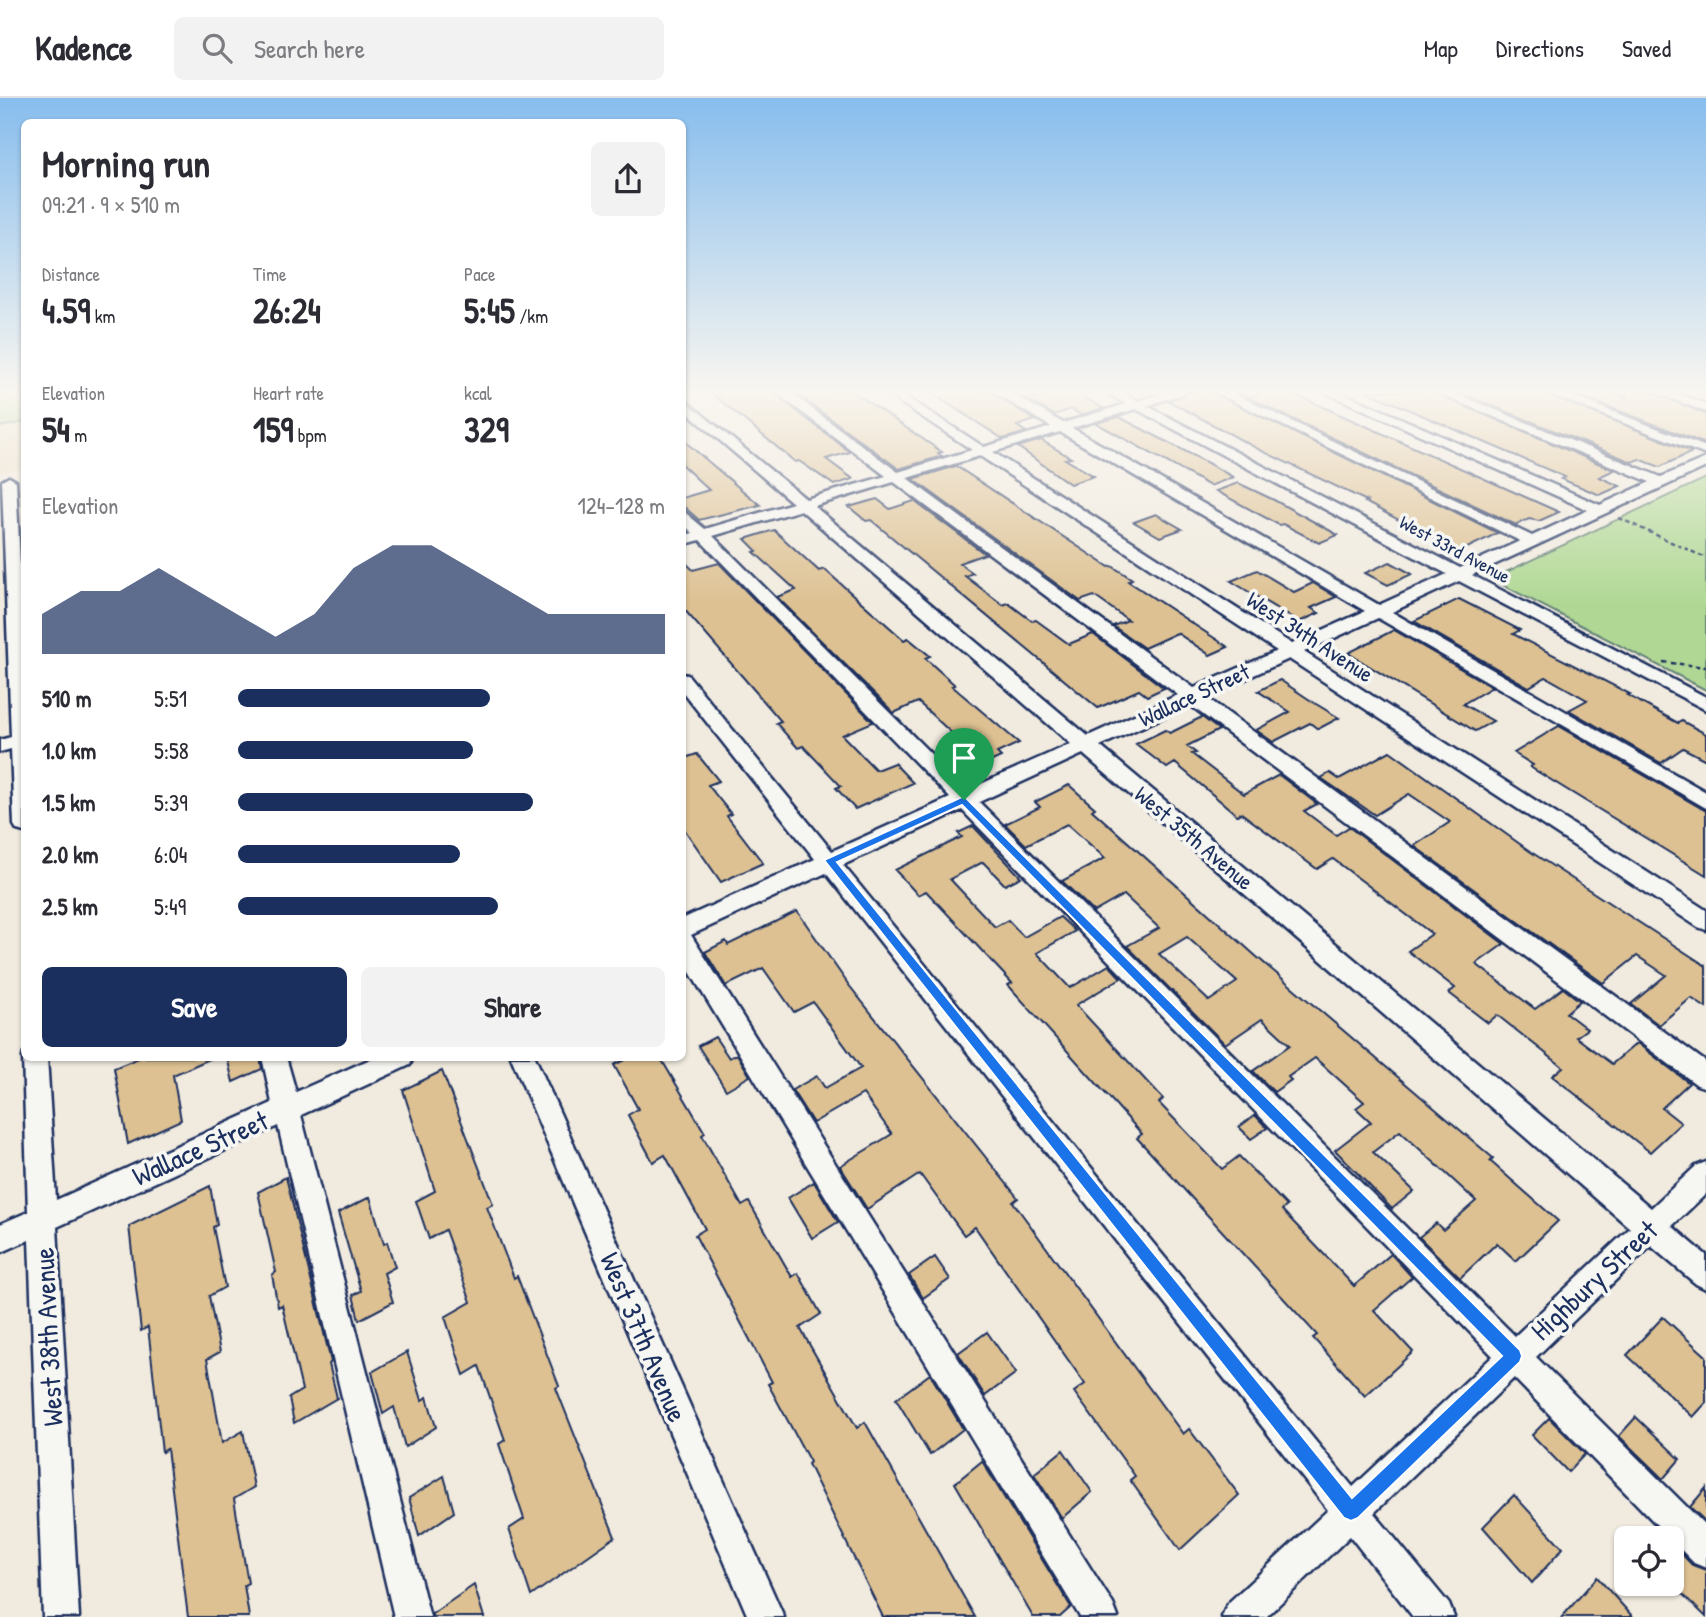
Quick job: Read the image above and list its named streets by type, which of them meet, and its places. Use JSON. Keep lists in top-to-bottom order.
{
  "streets": {
    "street": [
      "West 33rd Avenue",
      "West 34th Avenue",
      "Wallace Street",
      "West 35th Avenue",
      "Highbury Street",
      "West 38th Avenue",
      "West 37th Avenue"
    ]
  },
  "crossings": [
    ["West 33rd Avenue", "Wallace Street"],
    ["West 34th Avenue", "Wallace Street"],
    ["Wallace Street", "West 35th Avenue"],
    ["Wallace Street", "West 38th Avenue"],
    ["West 35th Avenue", "Highbury Street"]
  ],
  "page": {
    "header": "Kadence",
    "search": "Search here",
    "nav": ["Map", "Directions", "Saved"],
    "heading": ["Morning run", "09:21 · 9 × 510 m"],
    "stats": [
      ["Distance", "4.59 km"],
      ["Time", "26:24"],
      ["Pace", "5:45 /km"],
      ["Elevation", "54 m"],
      ["Heart rate", "159 bpm"],
      ["kcal", "329"]
    ],
    "chart": ["Elevation", "124–128 m"],
    "list": [
      {
        "name": "510 m",
        "note": "5:51"
      },
      {
        "name": "1.0 km",
        "note": "5:58"
      },
      {
        "name": "1.5 km",
        "note": "5:39"
      },
      {
        "name": "2.0 km",
        "note": "6:04"
      },
      {
        "name": "2.5 km",
        "note": "5:49"
      }
    ],
    "buttons": ["Save", "Share"]
  }
}
